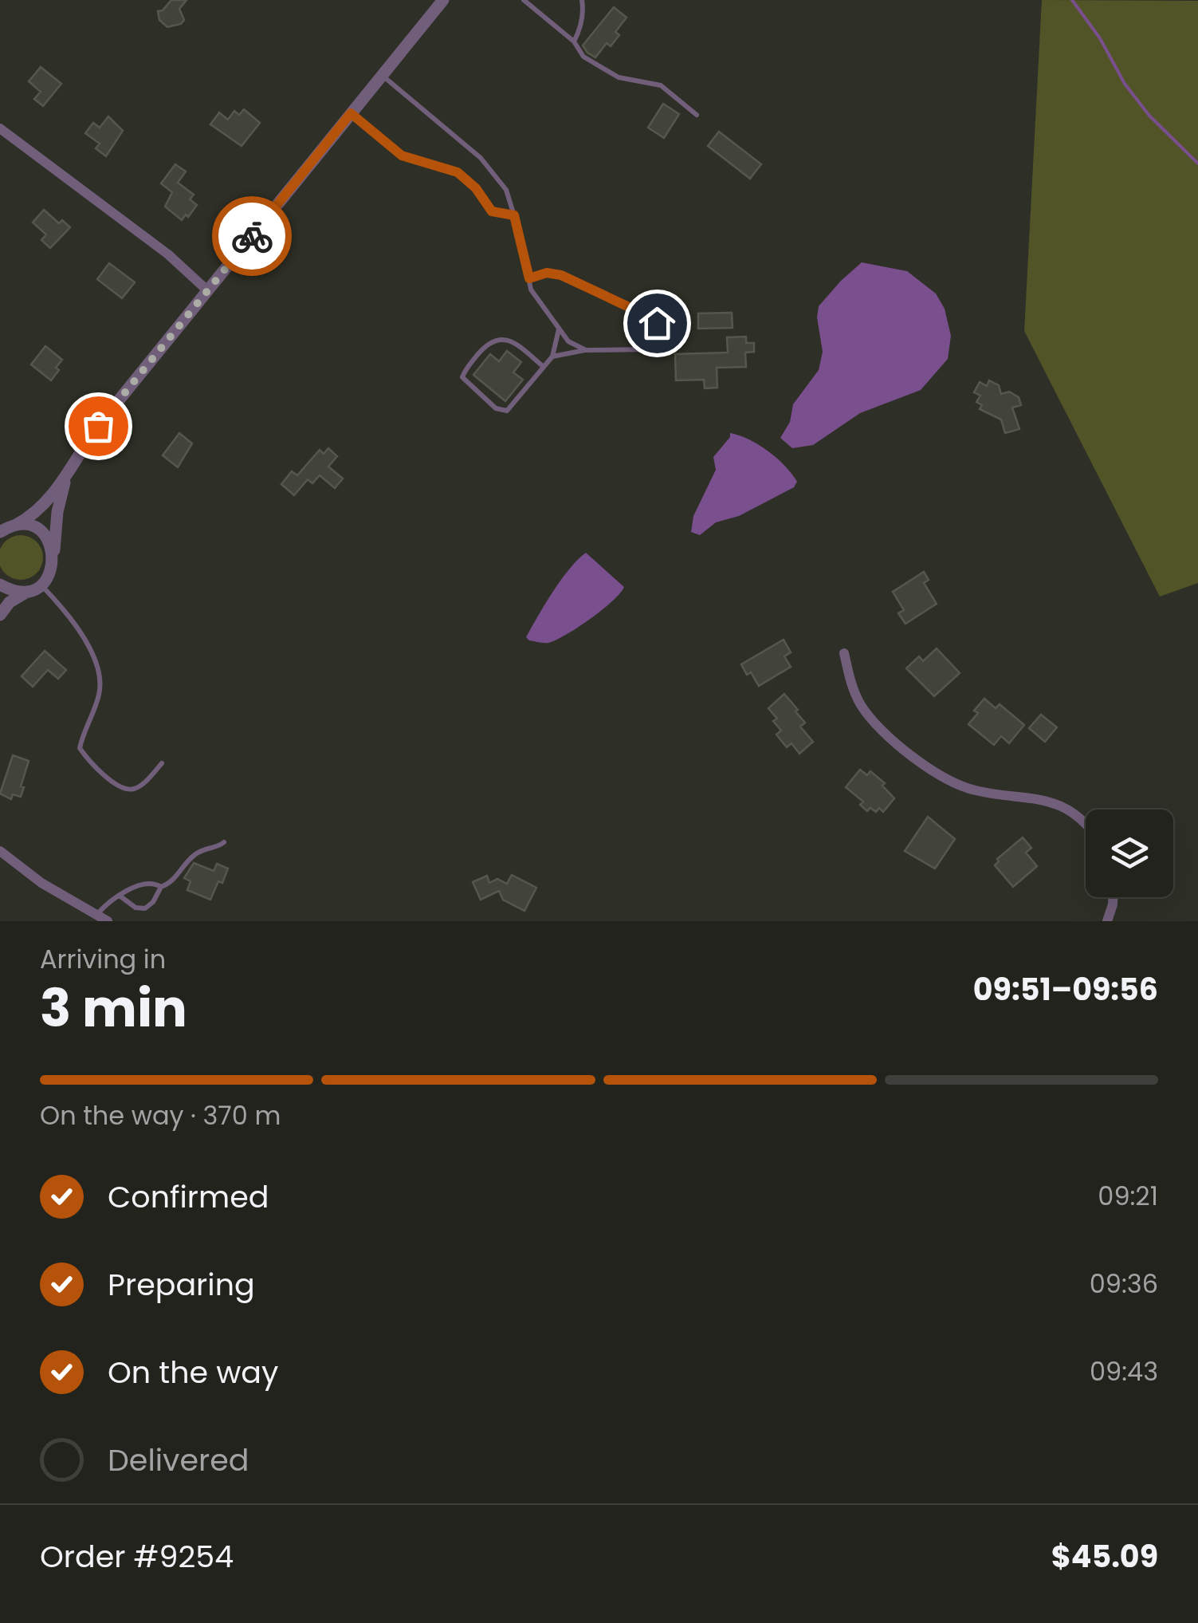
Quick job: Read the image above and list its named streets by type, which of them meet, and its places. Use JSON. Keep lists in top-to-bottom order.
{
  "page": {
    "heading": ["3 min", "Arriving in", "09:51–09:56"],
    "panel": ["Order #9254", "$45.09"],
    "bar": "On the way · 370 m",
    "list": [
      ["Confirmed", "09:21"],
      ["Preparing", "09:36"],
      ["On the way", "09:43"],
      "Delivered"
    ]
  }
}
